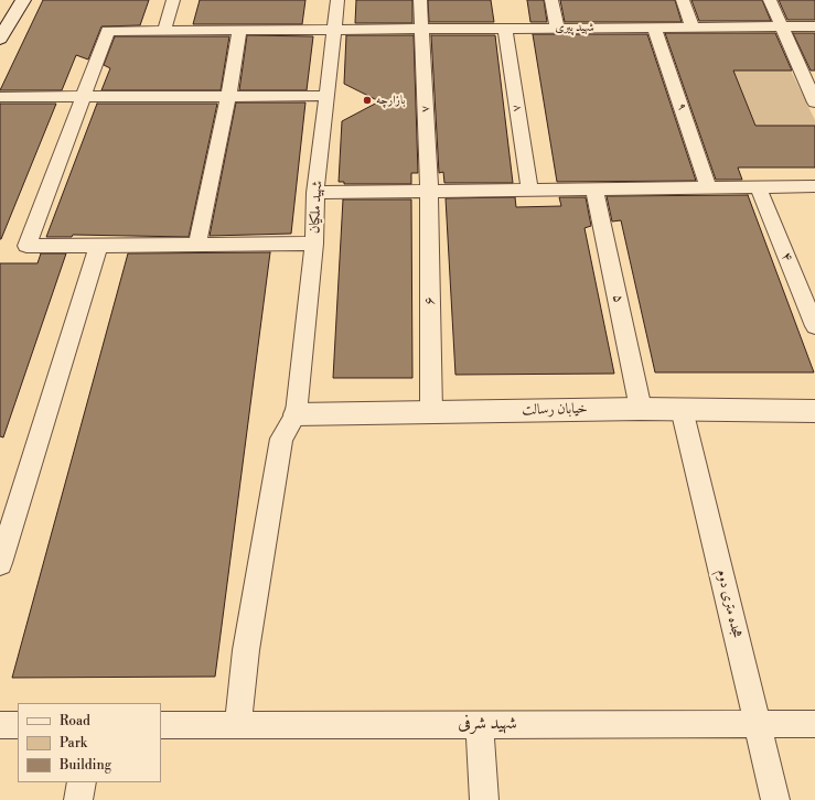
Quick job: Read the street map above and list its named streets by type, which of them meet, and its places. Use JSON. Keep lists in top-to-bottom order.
{
  "streets": {
    "street": [
      "شهید پیری",
      "۹",
      "۸",
      "۷",
      "شهید ملکیان",
      "۴",
      "۵",
      "۶",
      "خیابان رسالت",
      "هجده متری دوم",
      "شهید شرفی"
    ]
  },
  "crossings": [
    ["شهید پیری", "۹"],
    ["شهید پیری", "۸"],
    ["شهید پیری", "۷"],
    ["شهید پیری", "شهید ملکیان"],
    ["۷", "۶"],
    ["شهید ملکیان", "خیابان رسالت"],
    ["۵", "خیابان رسالت"],
    ["۶", "خیابان رسالت"],
    ["خیابان رسالت", "هجده متری دوم"],
    ["هجده متری دوم", "شهید شرفی"]
  ],
  "places": ["بازارچه"],
  "legend": ["Road", "Park", "Building"]
}
